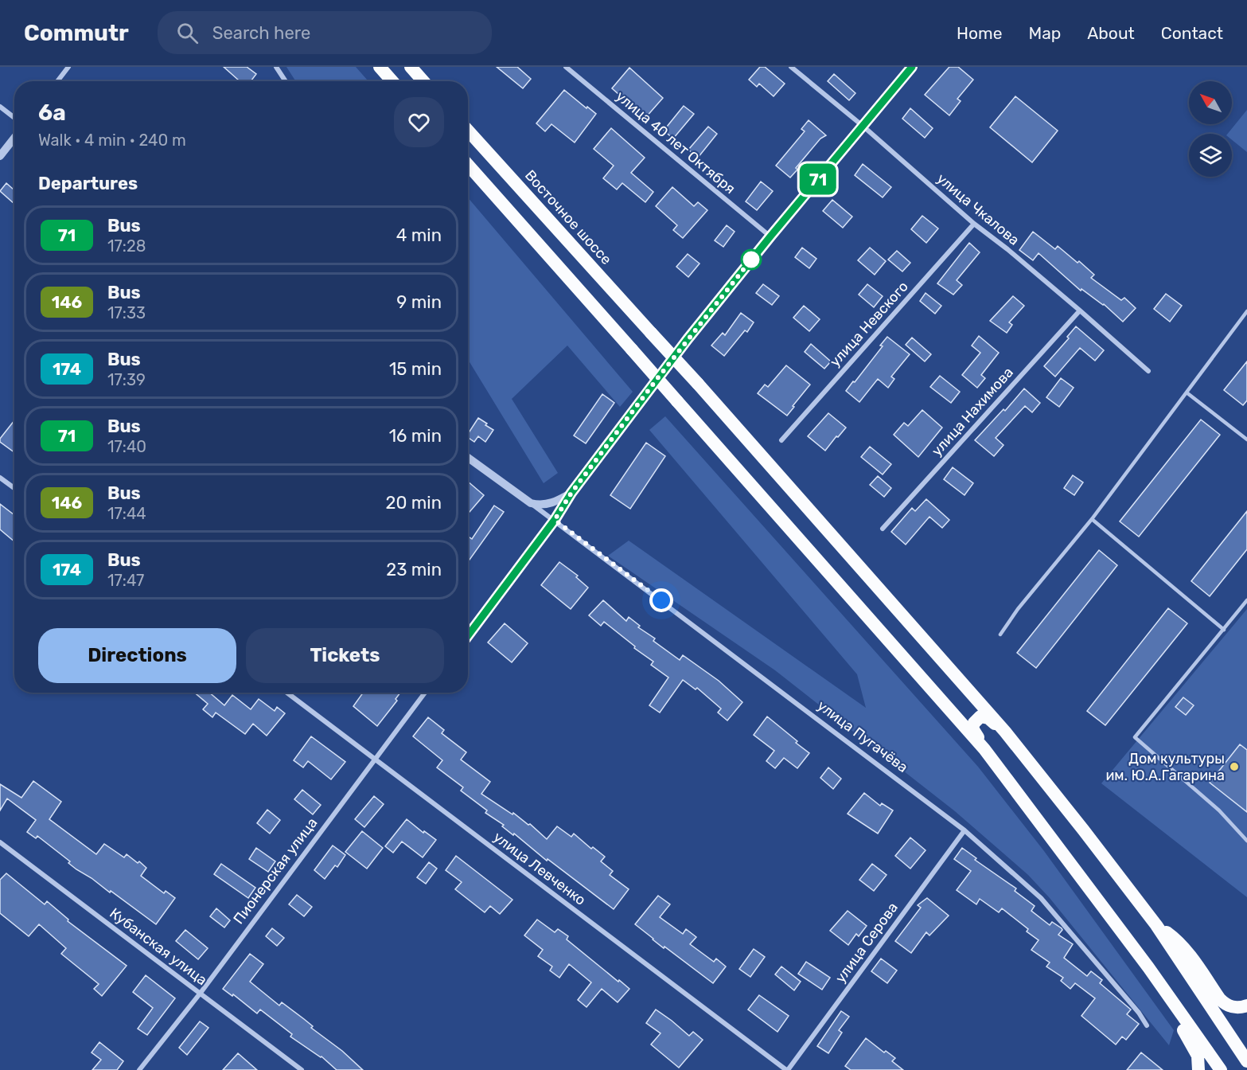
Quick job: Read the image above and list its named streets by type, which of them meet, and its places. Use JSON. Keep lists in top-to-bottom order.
{
  "streets": {
    "highway": ["Восточное шоссе"],
    "street": [
      "улица 40 лет Октября",
      "улица Чкалова",
      "улица Невского",
      "улица Нахимова",
      "улица Пугачёва",
      "улица Левченко",
      "Пионерская улица",
      "улица Серова",
      "Кубанская улица"
    ]
  },
  "crossings": [
    ["улица Чкалова", "улица Невского"],
    ["улица Чкалова", "улица Нахимова"],
    ["улица Пугачёва", "улица Серова"],
    ["улица Левченко", "Пионерская улица"],
    ["улица Левченко", "улица Серова"],
    ["Пионерская улица", "Кубанская улица"]
  ],
  "places": ["Дом культуры им. Ю.А.Гагарина"],
  "lines": ["bus line 71"],
  "north": "top left",
  "page": {
    "header": "Commutr",
    "search": "Search here",
    "nav": [
      "Home",
      "Map",
      "About",
      "Contact"
    ],
    "on_map": "71",
    "heading": [
      ["6а", "Walk · 4 min · 240 m"],
      "Departures"
    ],
    "list": [
      {
        "mark": "71",
        "name": "Bus",
        "note": "17:28",
        "value": "4 min"
      },
      {
        "mark": "146",
        "name": "Bus",
        "note": "17:33",
        "value": "9 min"
      },
      {
        "mark": "174",
        "name": "Bus",
        "note": "17:39",
        "value": "15 min"
      },
      {
        "mark": "71",
        "name": "Bus",
        "note": "17:40",
        "value": "16 min"
      },
      {
        "mark": "146",
        "name": "Bus",
        "note": "17:44",
        "value": "20 min"
      },
      {
        "mark": "174",
        "name": "Bus",
        "note": "17:47",
        "value": "23 min"
      }
    ],
    "buttons": ["Directions", "Tickets"]
  }
}
